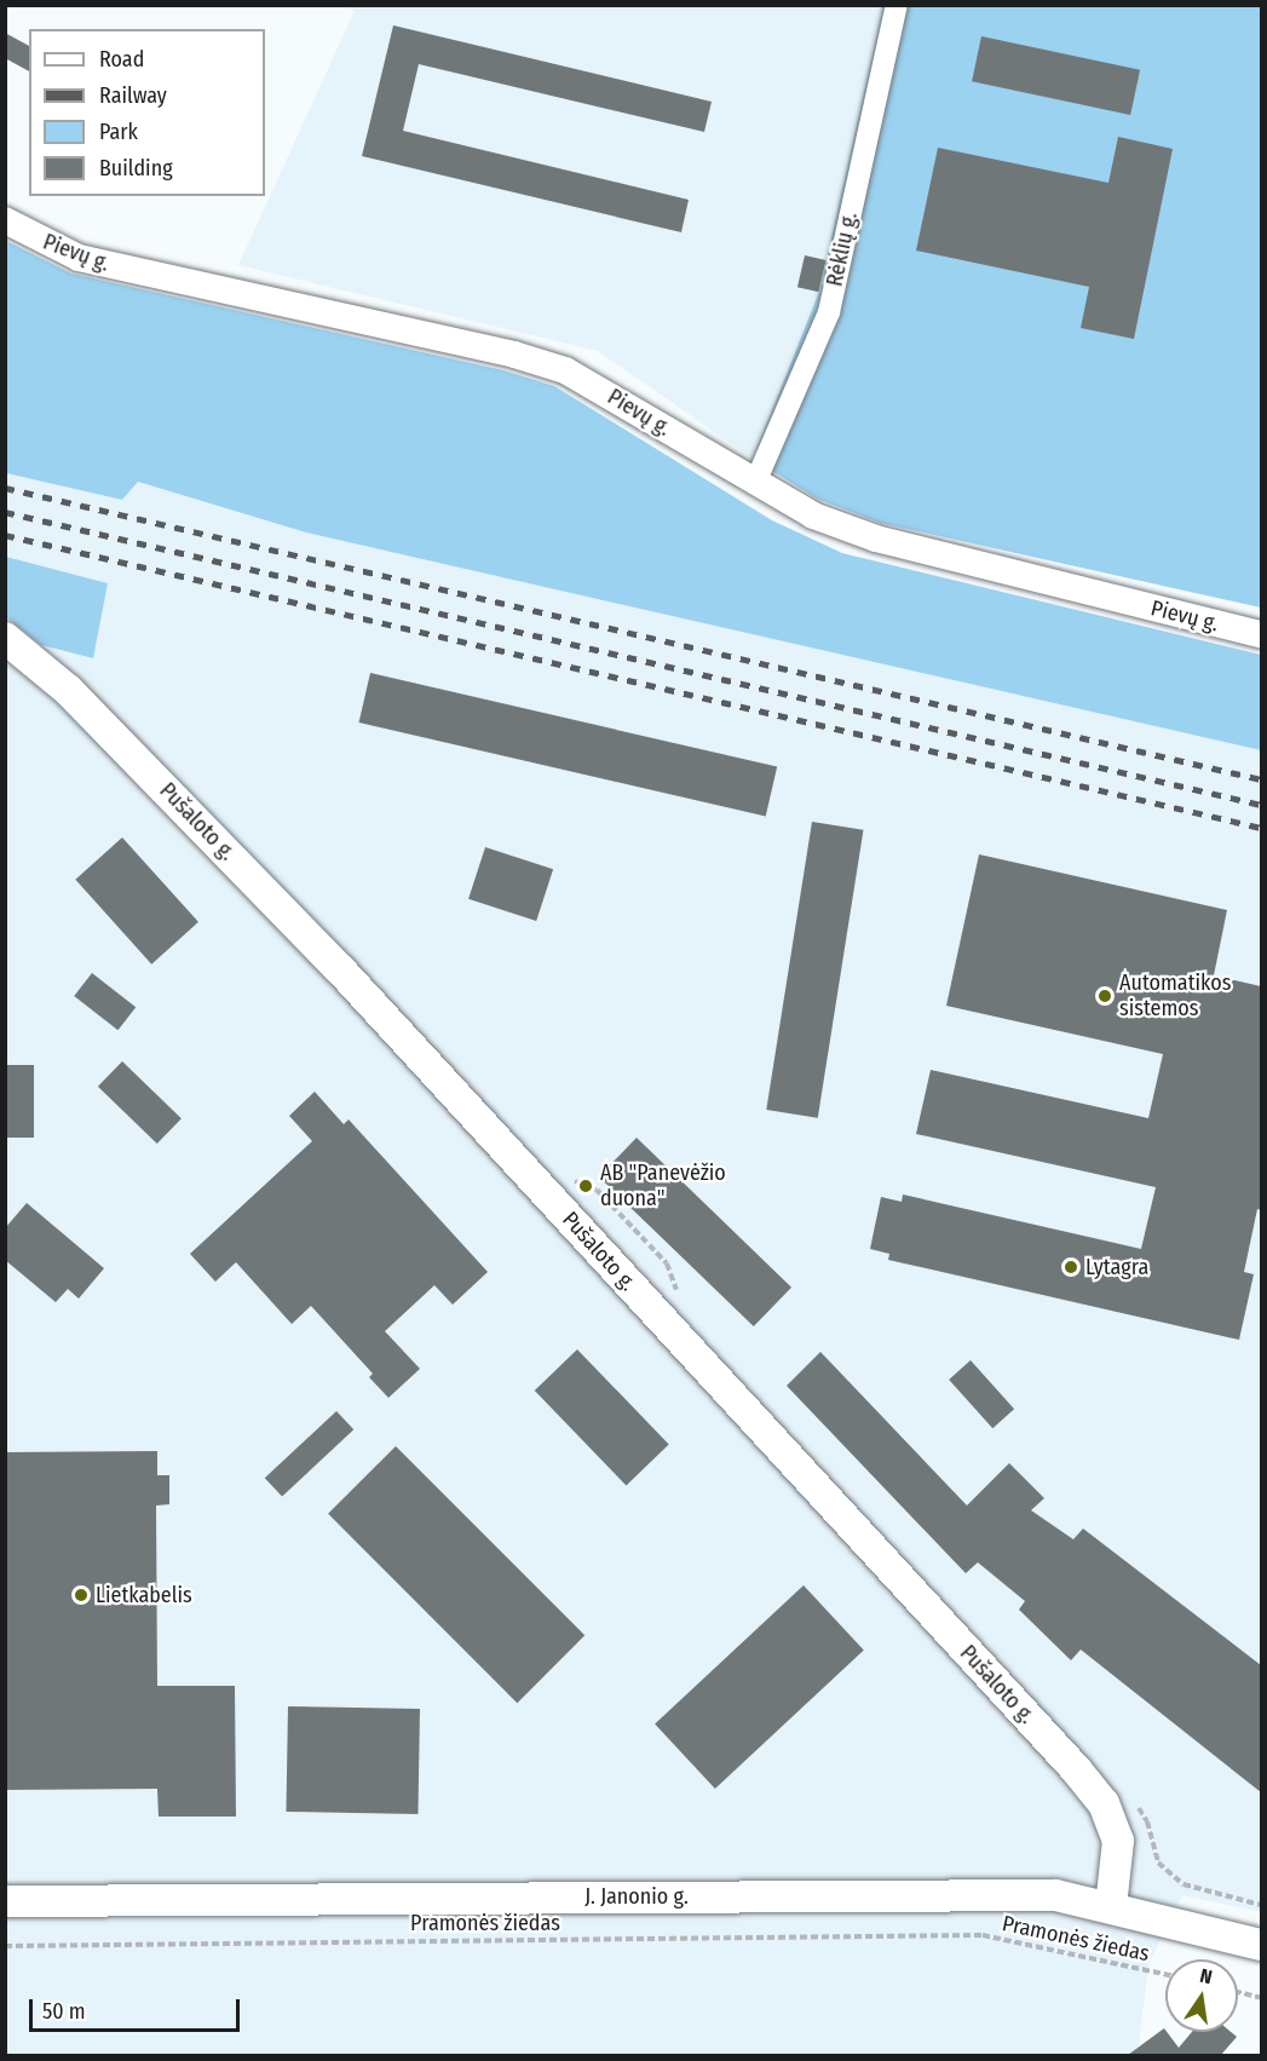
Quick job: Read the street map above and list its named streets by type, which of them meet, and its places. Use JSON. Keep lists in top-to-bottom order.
{
  "streets": {
    "main road": ["Pušaloto g.", "J. Janonio g."],
    "street": ["Rėklių g.", "Pievų g."],
    "path": ["Pramonės žiedas"]
  },
  "crossings": [
    ["Rėklių g.", "Pievų g."],
    ["Pušaloto g.", "J. Janonio g."]
  ],
  "places": [
    "Automatikos sistemos",
    "AB \"Panevėžio duona\"",
    "Lytagra",
    "Lietkabelis"
  ],
  "legend": [
    "Road",
    "Railway",
    "Park",
    "Building"
  ],
  "scale_bar": "50 m",
  "north": "top"
}
